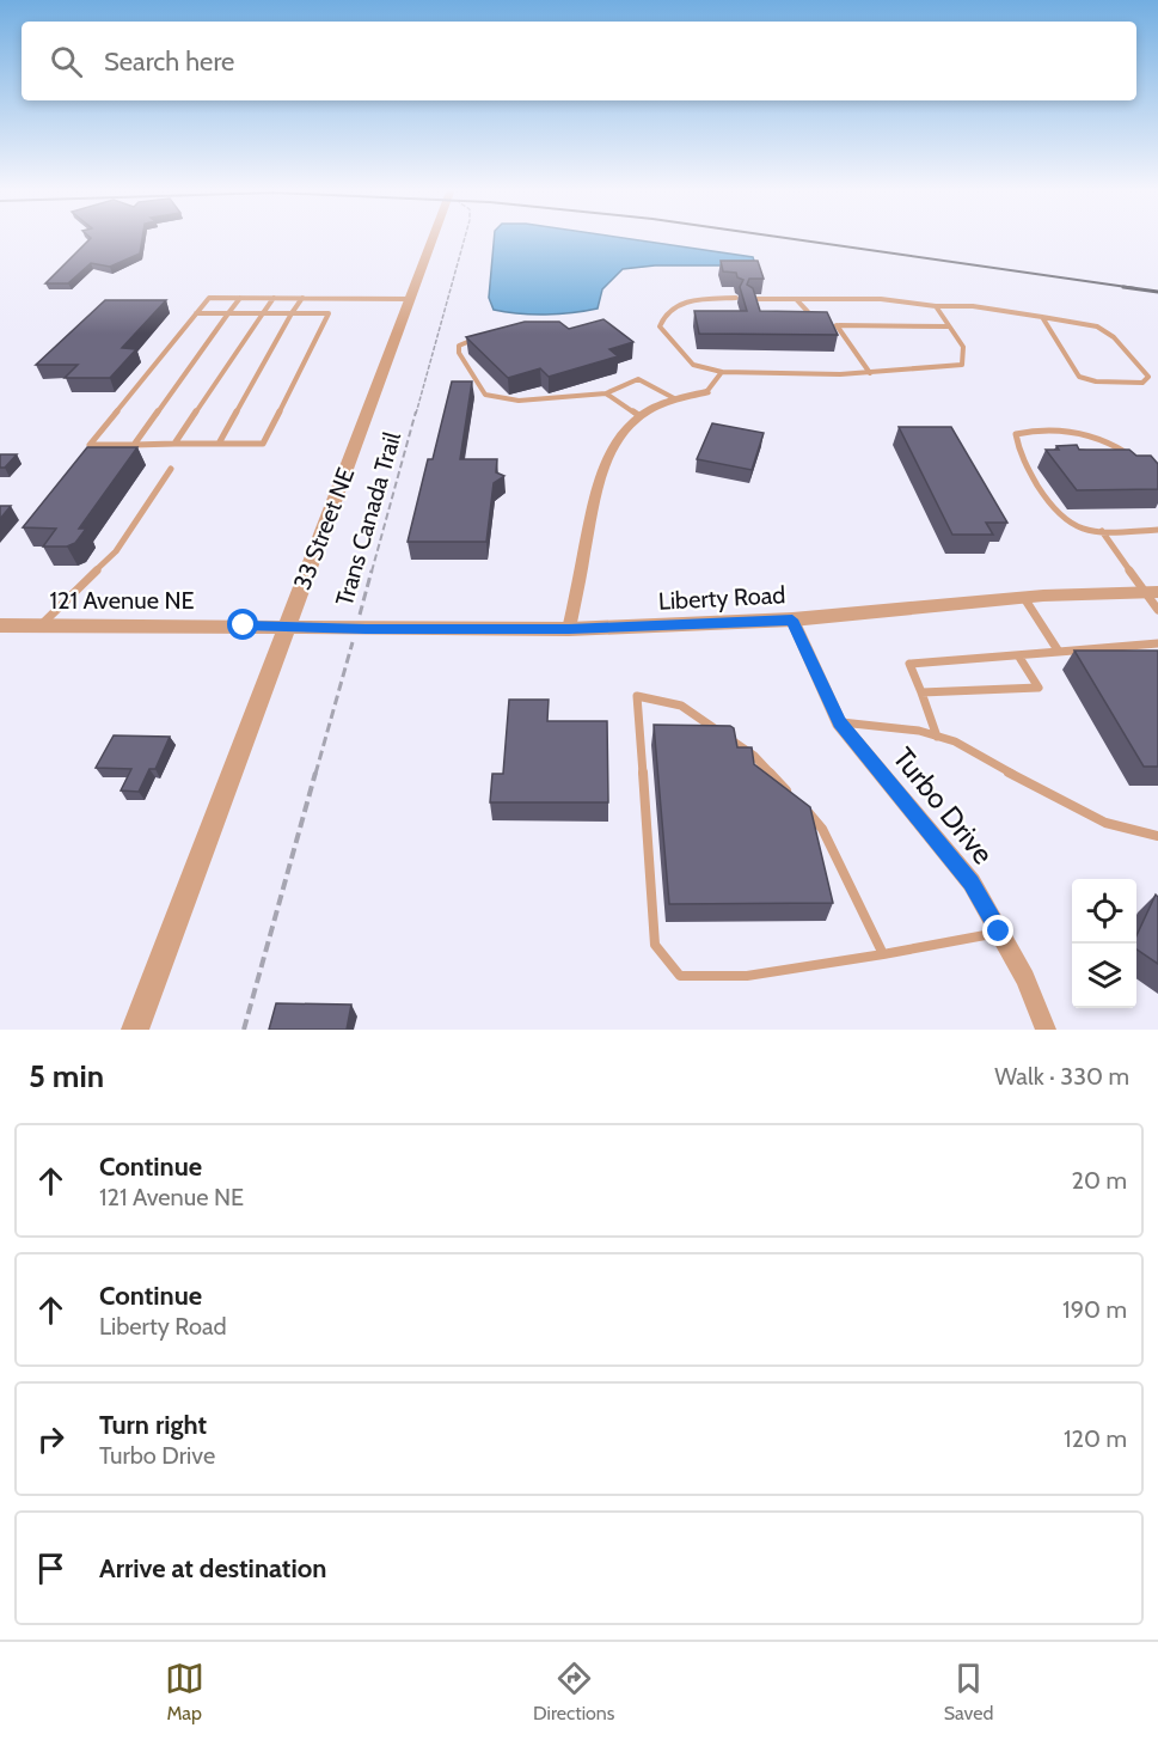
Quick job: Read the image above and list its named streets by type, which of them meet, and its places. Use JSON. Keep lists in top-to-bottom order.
{
  "streets": {
    "street": [
      "33 Street NE",
      "Liberty Road",
      "121 Avenue NE",
      "Turbo Drive"
    ],
    "path": ["Trans Canada Trail"]
  },
  "crossings": [
    ["Trans Canada Trail", "Liberty Road"],
    ["33 Street NE", "Liberty Road"],
    ["33 Street NE", "121 Avenue NE"],
    ["Liberty Road", "121 Avenue NE"],
    ["Liberty Road", "Turbo Drive"]
  ],
  "page": {
    "search": "Search here",
    "heading": ["5 min", "Walk · 330 m"],
    "list": [
      ["Continue", "121 Avenue NE", "20 m"],
      ["Continue", "Liberty Road", "190 m"],
      ["Turn right", "Turbo Drive", "120 m"],
      "Arrive at destination"
    ],
    "nav": ["Map", "Directions", "Saved"]
  }
}
